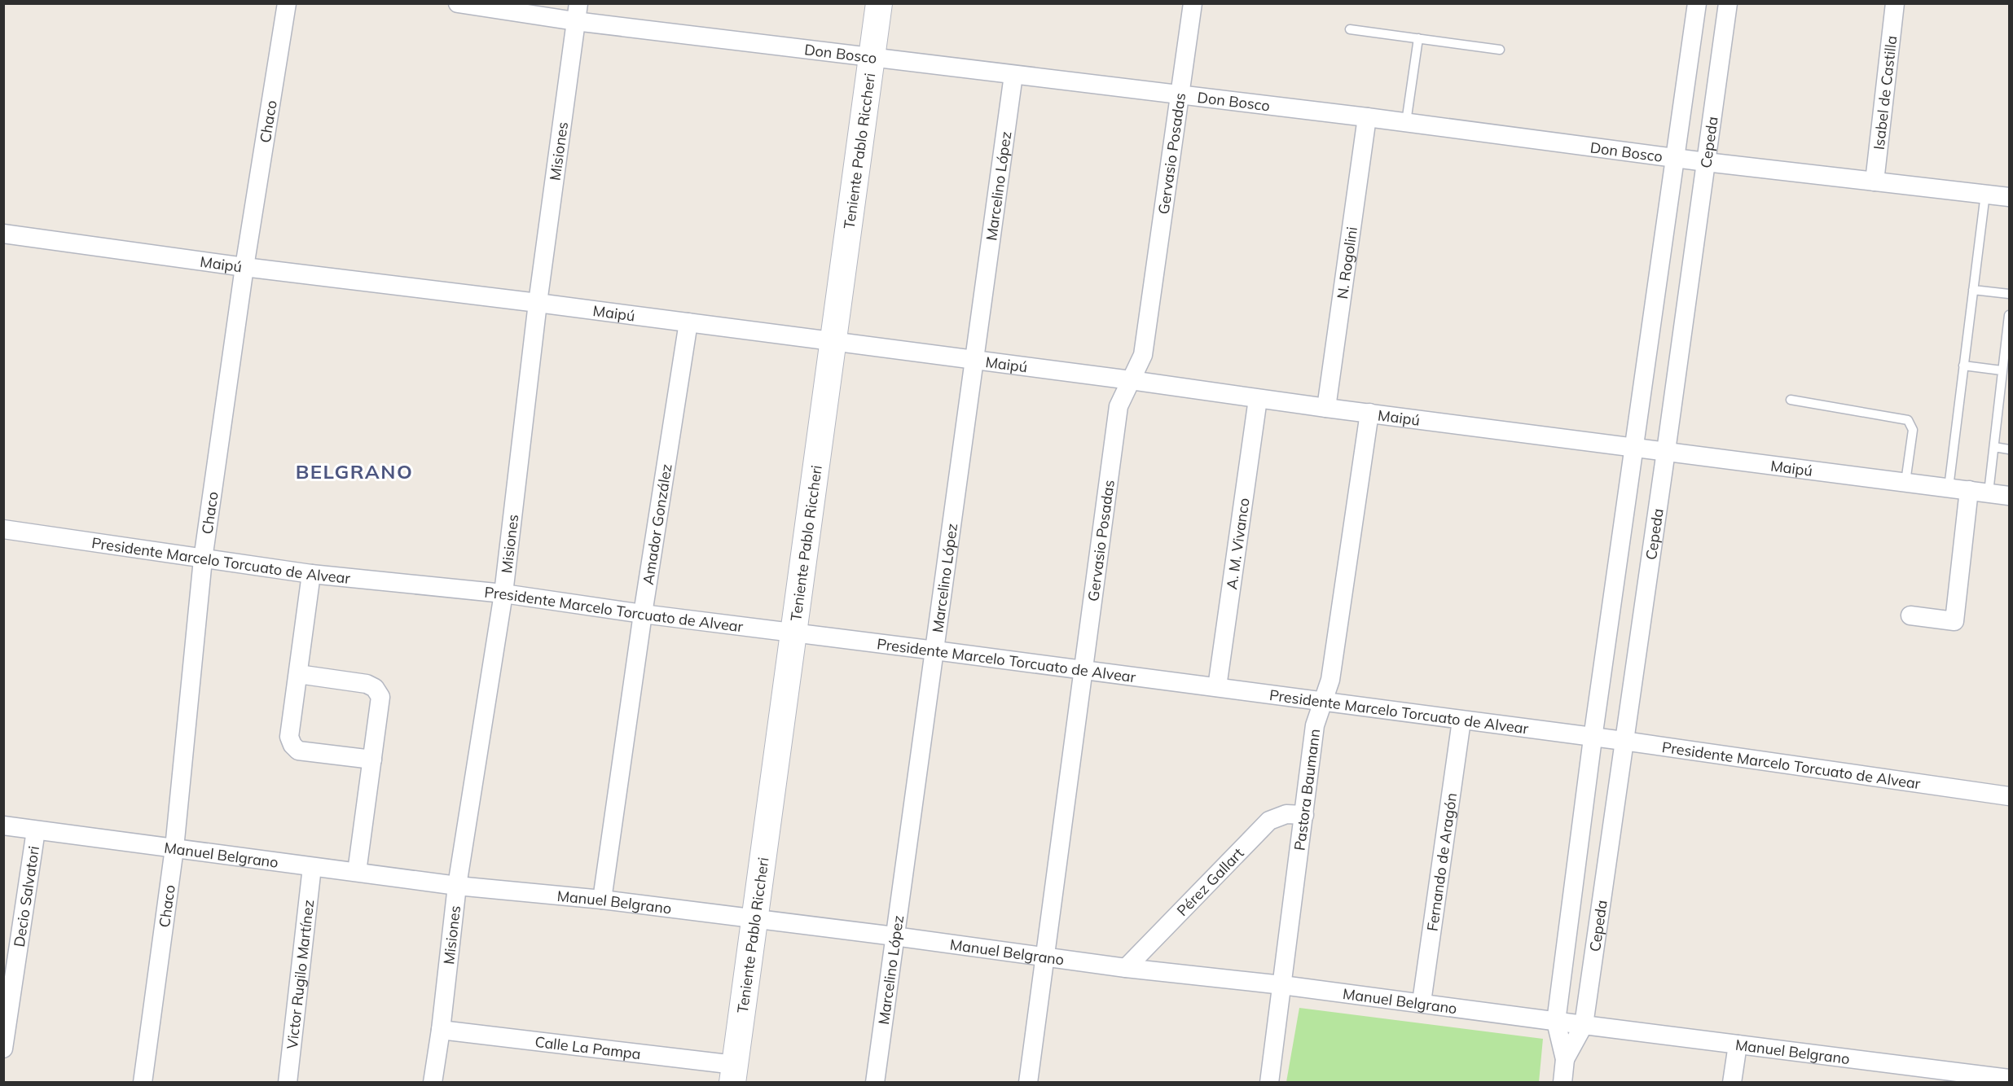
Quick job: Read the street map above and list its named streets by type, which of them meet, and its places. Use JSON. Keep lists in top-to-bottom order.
{
  "streets": {
    "street": [
      "Don Bosco",
      "Isabel de Castilla",
      "Chaco",
      "Cepeda",
      "Misiones",
      "Teniente Pablo Riccheri",
      "Gervasio Posadas",
      "Marcelino López",
      "N. Rogolini",
      "Maipú",
      "Amador González",
      "A. M. Vivanco",
      "Presidente Marcelo Torcuato de Alvear",
      "Pastora Baumann",
      "Manuel Belgrano",
      "Fernando de Aragón",
      "Pérez Gallart",
      "Decio Salvatori",
      "Victor Rugilo Martínez",
      "Calle La Pampa"
    ]
  },
  "crossings": [
    ["Don Bosco", "Isabel de Castilla"],
    ["Don Bosco", "Cepeda"],
    ["Don Bosco", "Misiones"],
    ["Don Bosco", "Teniente Pablo Riccheri"],
    ["Don Bosco", "Gervasio Posadas"],
    ["Don Bosco", "Marcelino López"],
    ["Don Bosco", "N. Rogolini"],
    ["Chaco", "Maipú"],
    ["Chaco", "Presidente Marcelo Torcuato de Alvear"],
    ["Chaco", "Manuel Belgrano"],
    ["Cepeda", "Maipú"],
    ["Cepeda", "Presidente Marcelo Torcuato de Alvear"],
    ["Cepeda", "Manuel Belgrano"],
    ["Misiones", "Maipú"],
    ["Misiones", "Presidente Marcelo Torcuato de Alvear"],
    ["Misiones", "Manuel Belgrano"],
    ["Misiones", "Calle La Pampa"],
    ["Teniente Pablo Riccheri", "Maipú"],
    ["Teniente Pablo Riccheri", "Presidente Marcelo Torcuato de Alvear"],
    ["Teniente Pablo Riccheri", "Manuel Belgrano"],
    ["Teniente Pablo Riccheri", "Calle La Pampa"],
    ["Gervasio Posadas", "Maipú"],
    ["Gervasio Posadas", "Presidente Marcelo Torcuato de Alvear"],
    ["Gervasio Posadas", "Manuel Belgrano"],
    ["Marcelino López", "Maipú"],
    ["Marcelino López", "Presidente Marcelo Torcuato de Alvear"],
    ["Marcelino López", "Manuel Belgrano"],
    ["N. Rogolini", "Maipú"],
    ["Maipú", "Amador González"],
    ["Maipú", "A. M. Vivanco"],
    ["Maipú", "Pastora Baumann"],
    ["Amador González", "Presidente Marcelo Torcuato de Alvear"],
    ["Amador González", "Manuel Belgrano"],
    ["A. M. Vivanco", "Presidente Marcelo Torcuato de Alvear"],
    ["Presidente Marcelo Torcuato de Alvear", "Pastora Baumann"],
    ["Presidente Marcelo Torcuato de Alvear", "Fernando de Aragón"],
    ["Pastora Baumann", "Manuel Belgrano"],
    ["Pastora Baumann", "Pérez Gallart"],
    ["Manuel Belgrano", "Fernando de Aragón"],
    ["Manuel Belgrano", "Pérez Gallart"],
    ["Manuel Belgrano", "Decio Salvatori"],
    ["Manuel Belgrano", "Victor Rugilo Martínez"]
  ],
  "districts": ["BELGRANO"]
}
